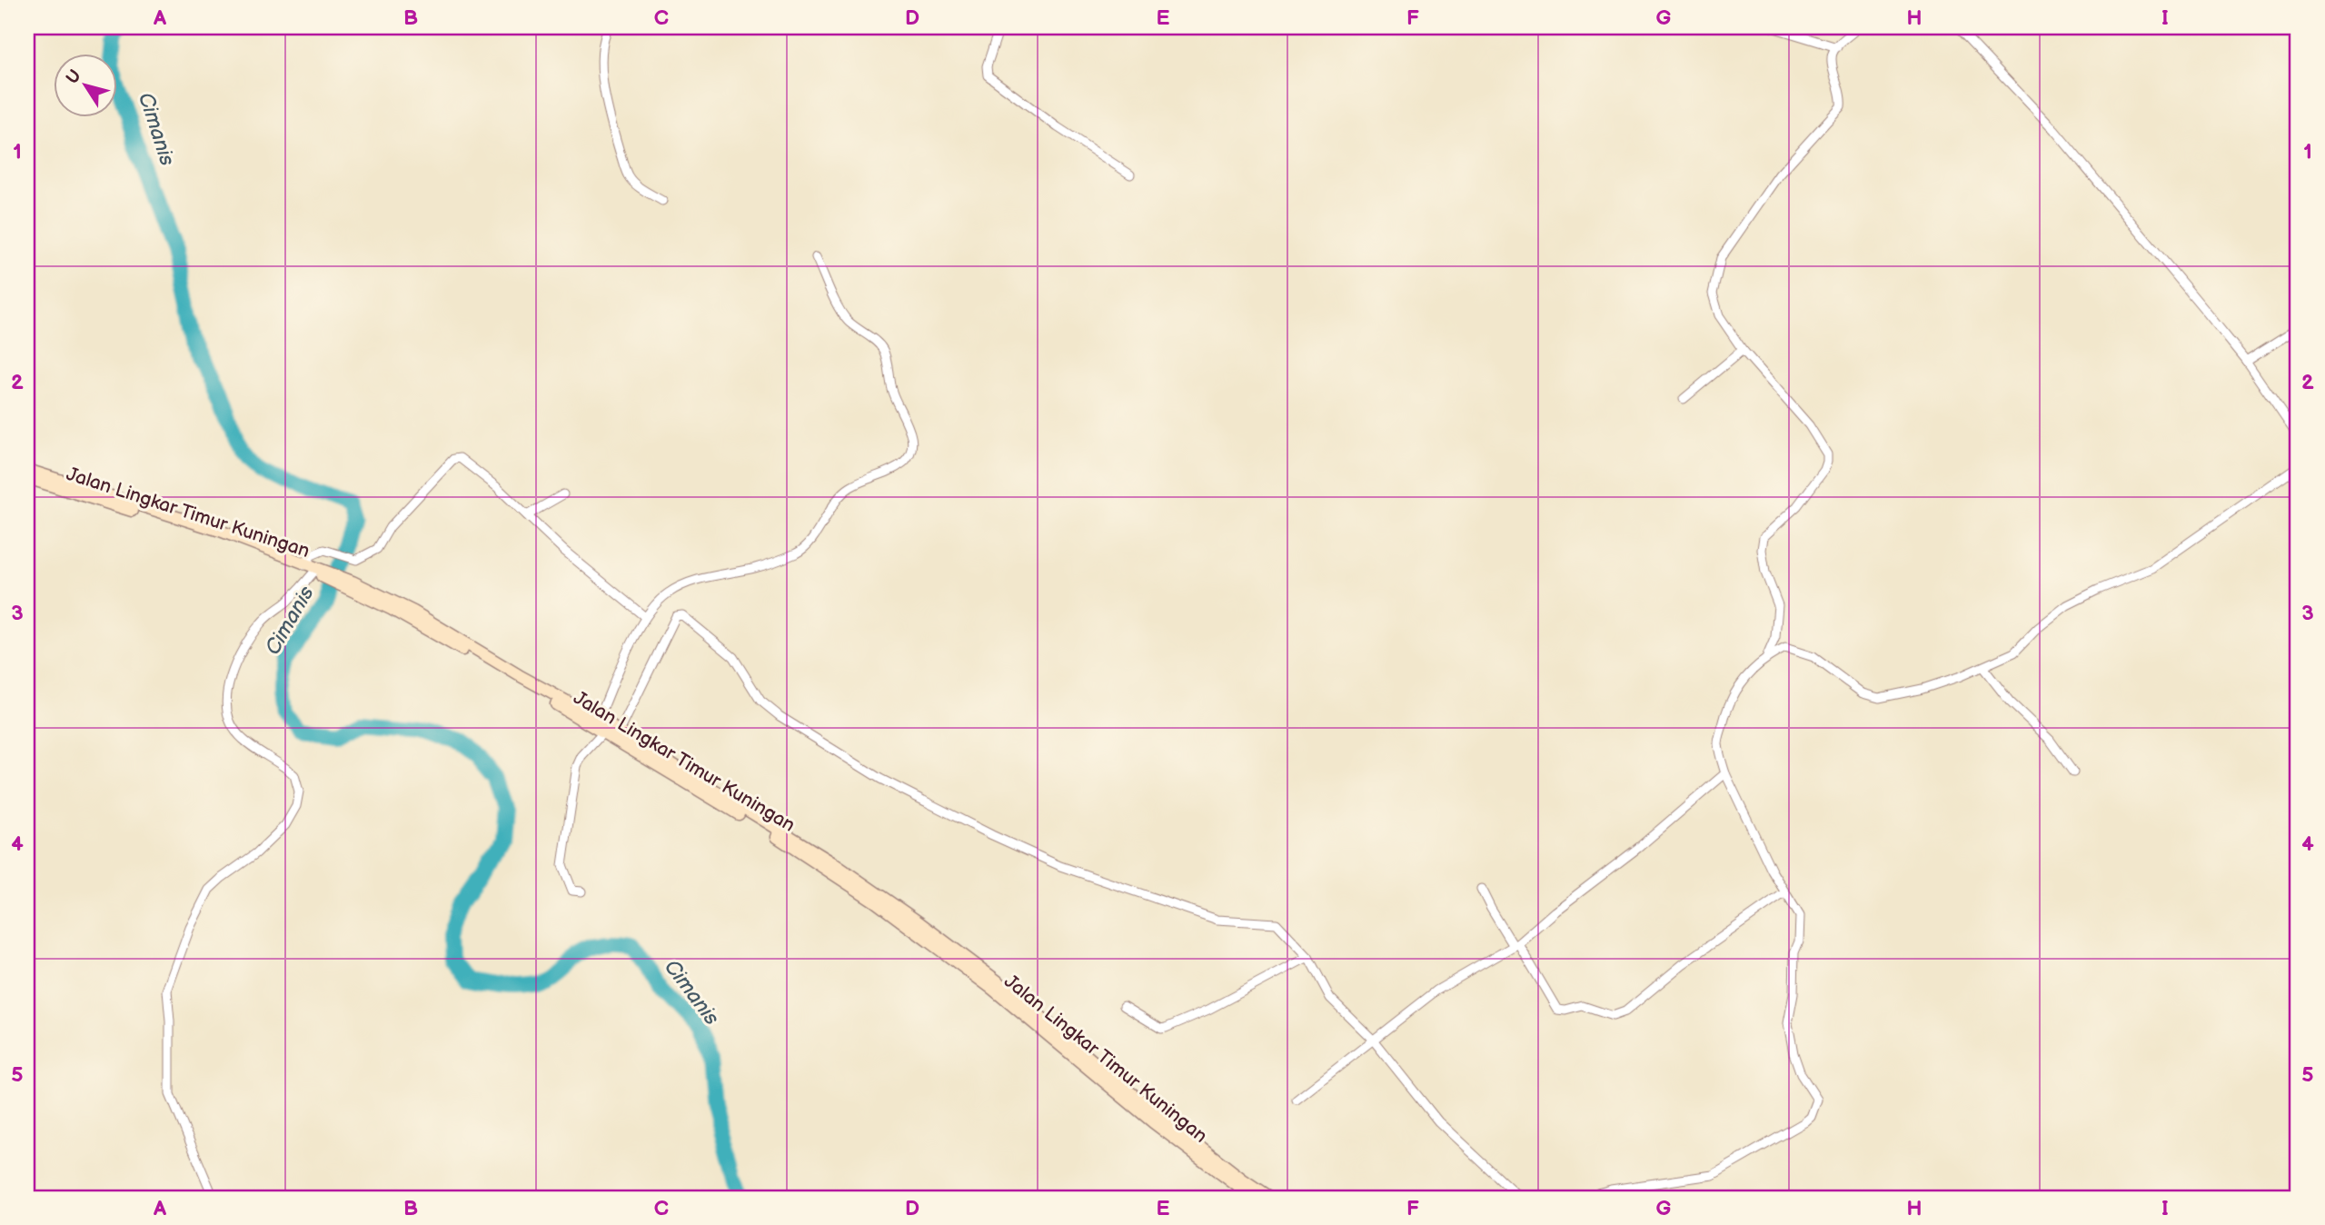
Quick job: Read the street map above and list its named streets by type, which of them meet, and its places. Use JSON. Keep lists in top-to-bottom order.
{
  "streets": {
    "main road": ["Jalan Lingkar Timur Kuningan"]
  },
  "water": ["Cimanis"],
  "north": "top left",
  "grid": {
    "columns": [
      "A",
      "B",
      "C",
      "D",
      "E",
      "F",
      "G",
      "H",
      "I"
    ],
    "rows": [
      "1",
      "2",
      "3",
      "4",
      "5"
    ]
  }
}
